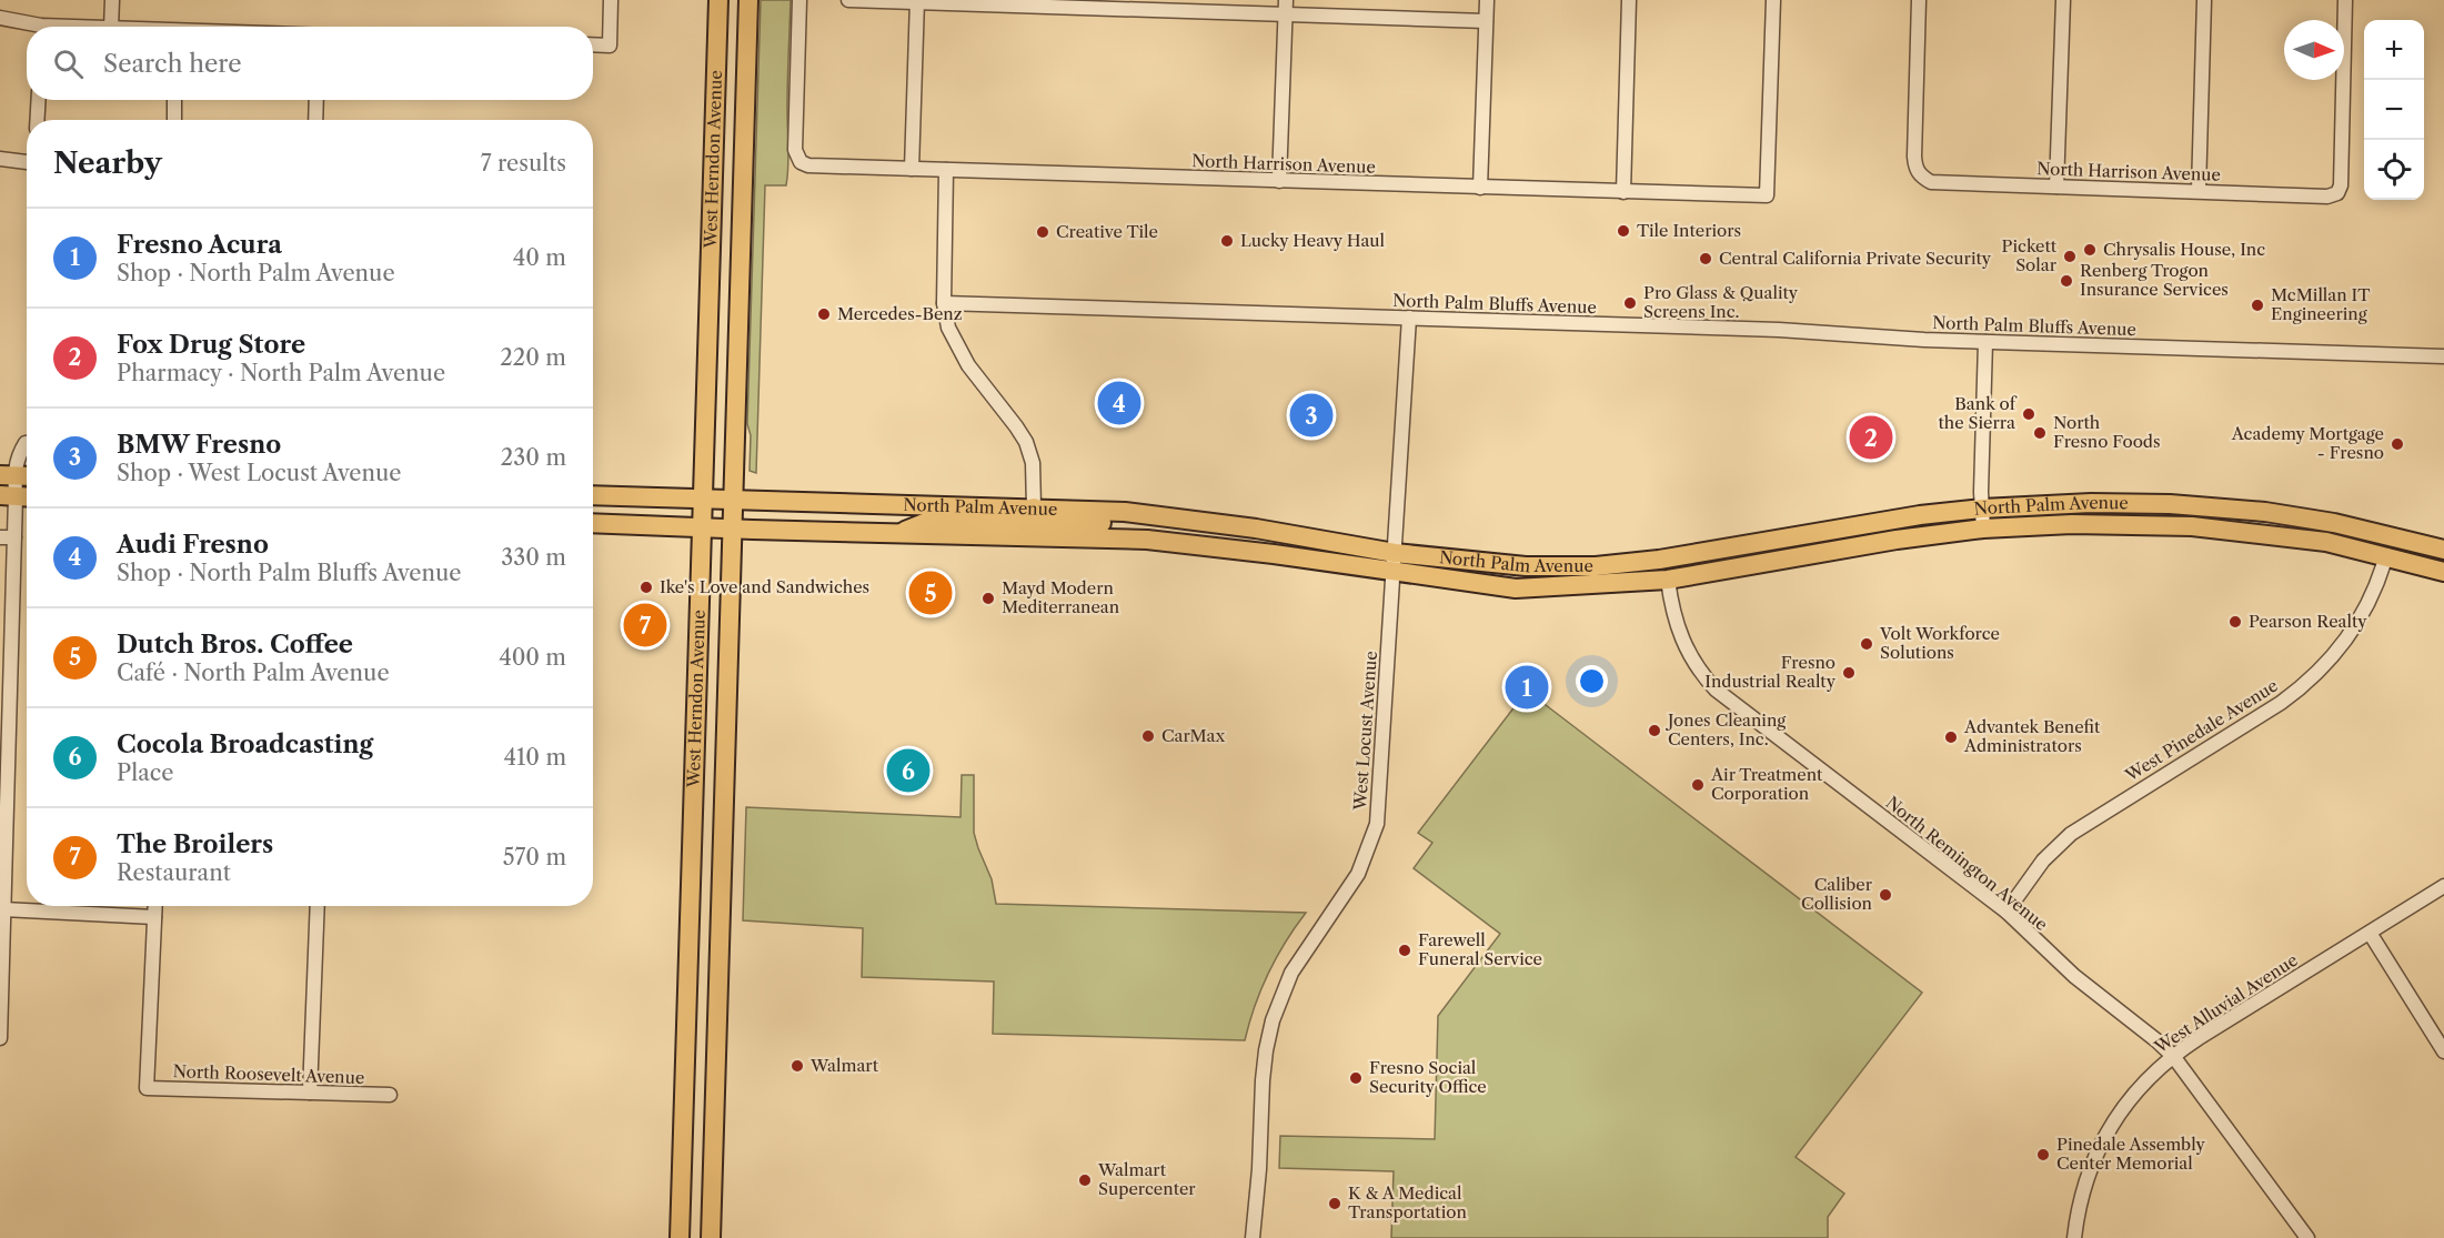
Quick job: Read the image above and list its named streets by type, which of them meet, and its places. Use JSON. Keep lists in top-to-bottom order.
{
  "streets": {
    "main road": ["West Herndon Avenue", "North Palm Avenue"],
    "street": [
      "North Harrison Avenue",
      "North Palm Bluffs Avenue",
      "West Locust Avenue",
      "West Pinedale Avenue",
      "North Remington Avenue",
      "West Alluvial Avenue",
      "North Roosevelt Avenue"
    ]
  },
  "crossings": [
    ["West Herndon Avenue", "North Palm Avenue"],
    ["North Palm Bluffs Avenue", "West Locust Avenue"],
    ["North Palm Avenue", "West Locust Avenue"],
    ["North Palm Avenue", "West Pinedale Avenue"],
    ["North Palm Avenue", "North Remington Avenue"],
    ["West Pinedale Avenue", "North Remington Avenue"],
    ["North Remington Avenue", "West Alluvial Avenue"]
  ],
  "places": [
    "Tile Interiors",
    "Creative Tile",
    "Lucky Heavy Haul",
    "Chrysalis House, Inc",
    "Pickett Solar",
    "Central California Private Security",
    "Renberg Trogon Insurance Services",
    "Pro Glass & Quality Screens Inc.",
    "McMillan IT Engineering",
    "Mercedes-Benz",
    "Bank of the Sierra",
    "North Fresno Foods",
    "Academy Mortgage - Fresno",
    "Ike's Love and Sandwiches",
    "Mayd Modern Mediterranean",
    "Pearson Realty",
    "Volt Workforce Solutions",
    "Fresno Industrial Realty",
    "Jones Cleaning Centers, Inc.",
    "CarMax",
    "Advantek Benefit Administrators",
    "Air Treatment Corporation",
    "Caliber Collision",
    "Farewell Funeral Service",
    "Walmart",
    "Fresno Social Security Office",
    "Pinedale Assembly Center Memorial",
    "Walmart Supercenter",
    "K & A Medical Transportation"
  ],
  "north": "right",
  "page": {
    "map_buttons": ["+", "−"],
    "search": "Search here",
    "heading": ["Nearby", "7 results"],
    "list": [
      {
        "mark": "1",
        "name": "Fresno Acura",
        "note": "Shop · North Palm Avenue",
        "value": "40 m"
      },
      {
        "mark": "2",
        "name": "Fox Drug Store",
        "note": "Pharmacy · North Palm Avenue",
        "value": "220 m"
      },
      {
        "mark": "3",
        "name": "BMW Fresno",
        "note": "Shop · West Locust Avenue",
        "value": "230 m"
      },
      {
        "mark": "4",
        "name": "Audi Fresno",
        "note": "Shop · North Palm Bluffs Avenue",
        "value": "330 m"
      },
      {
        "mark": "5",
        "name": "Dutch Bros. Coffee",
        "note": "Café · North Palm Avenue",
        "value": "400 m"
      },
      {
        "mark": "6",
        "name": "Cocola Broadcasting",
        "note": "Place",
        "value": "410 m"
      },
      {
        "mark": "7",
        "name": "The Broilers",
        "note": "Restaurant",
        "value": "570 m"
      }
    ],
    "pins": [
      "4",
      "3",
      "2",
      "5",
      "7",
      "1",
      "6"
    ]
  }
}
